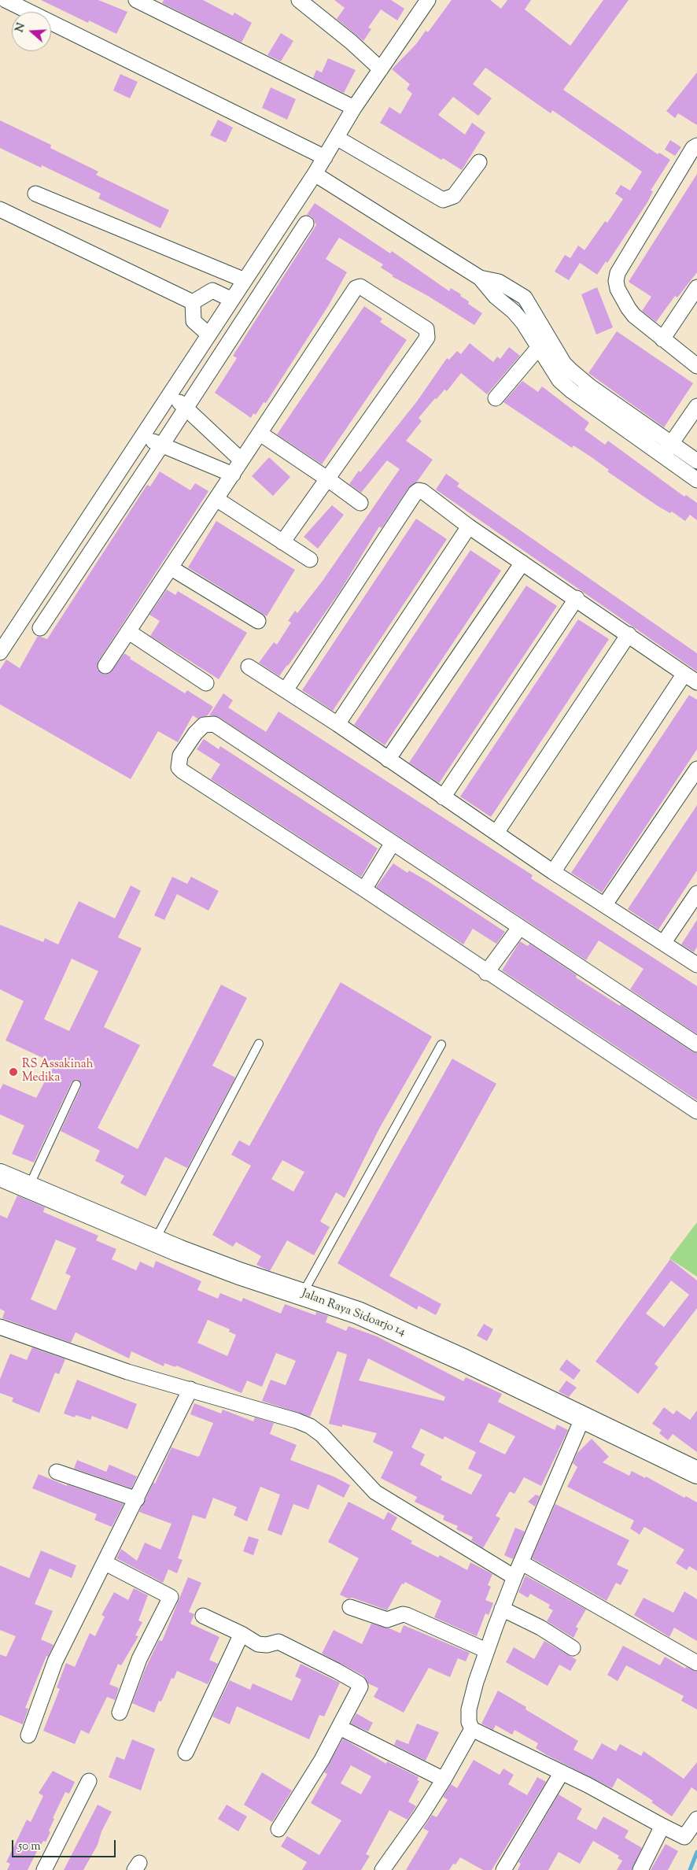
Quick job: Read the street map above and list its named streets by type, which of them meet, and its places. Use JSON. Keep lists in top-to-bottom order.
{
  "streets": {
    "main road": ["Jalan Raya Sidoarjo 14"]
  },
  "places": ["RS Assakinah Medika"],
  "scale_bar": "50 m",
  "north": "left"
}
